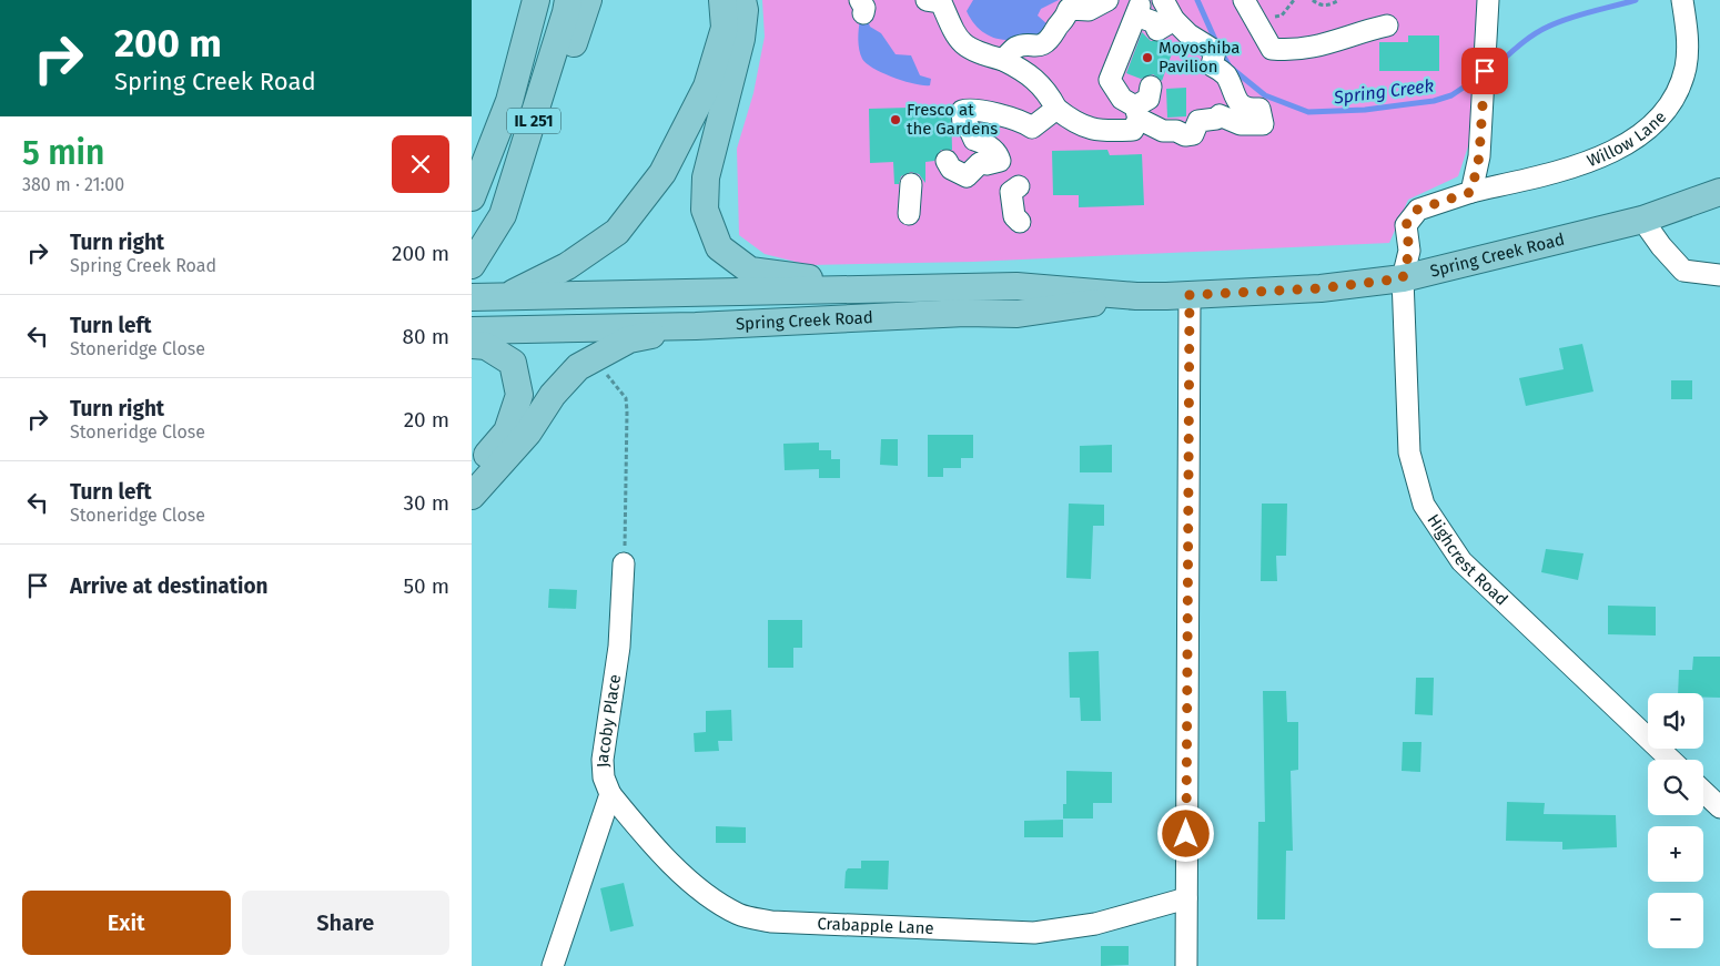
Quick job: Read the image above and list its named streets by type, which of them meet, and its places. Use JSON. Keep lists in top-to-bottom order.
{
  "streets": {
    "main road": ["IL 251", "Spring Creek Road"],
    "street": [
      "Willow Lane",
      "Highcrest Road",
      "Jacoby Place",
      "Crabapple Lane"
    ]
  },
  "crossings": [
    ["Willow Lane", "Spring Creek Road"],
    ["Willow Lane", "Highcrest Road"],
    ["Spring Creek Road", "Highcrest Road"],
    ["Jacoby Place", "Crabapple Lane"]
  ],
  "water": ["Spring Creek"],
  "places": ["Moyoshiba Pavilion", "Fresco at the Gardens"],
  "page": {
    "turn": ["200 m", "Spring Creek Road"],
    "heading": ["5 min", "380 m · 21:00"],
    "list": [
      {
        "name": "Turn right",
        "note": "Spring Creek Road",
        "value": "200 m"
      },
      {
        "name": "Turn left",
        "note": "Stoneridge Close",
        "value": "80 m"
      },
      {
        "name": "Turn right",
        "note": "Stoneridge Close",
        "value": "20 m"
      },
      {
        "name": "Turn left",
        "note": "Stoneridge Close",
        "value": "30 m"
      },
      {
        "name": "Arrive at destination",
        "value": "50 m"
      }
    ],
    "map_buttons": ["+", "−"],
    "buttons": ["Exit", "Share"]
  }
}
